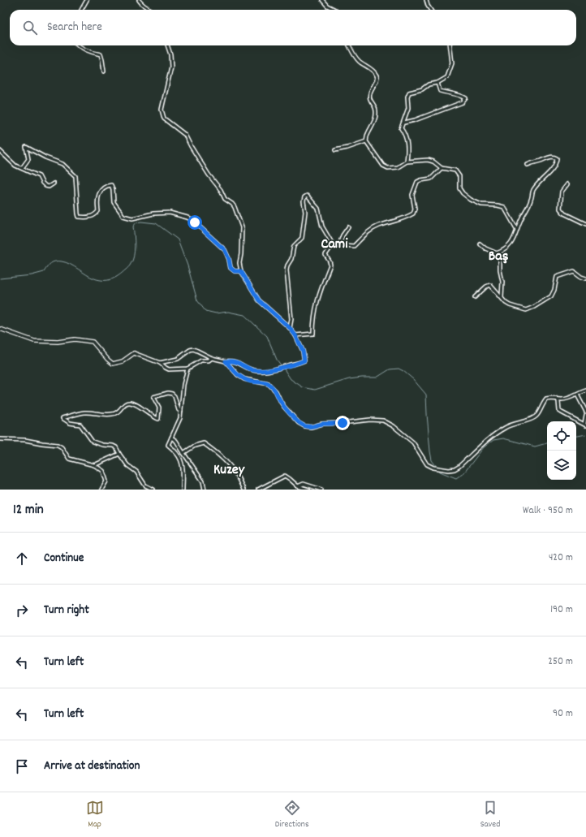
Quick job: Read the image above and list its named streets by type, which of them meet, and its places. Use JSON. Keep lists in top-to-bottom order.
{
  "districts": ["Cami", "Baş", "Kuzey"],
  "page": {
    "search": "Search here",
    "heading": ["12 min", "Walk · 950 m"],
    "list": [
      ["Continue", "420 m"],
      ["Turn right", "190 m"],
      ["Turn left", "250 m"],
      ["Turn left", "90 m"],
      "Arrive at destination"
    ],
    "nav": ["Map", "Directions", "Saved"]
  }
}
